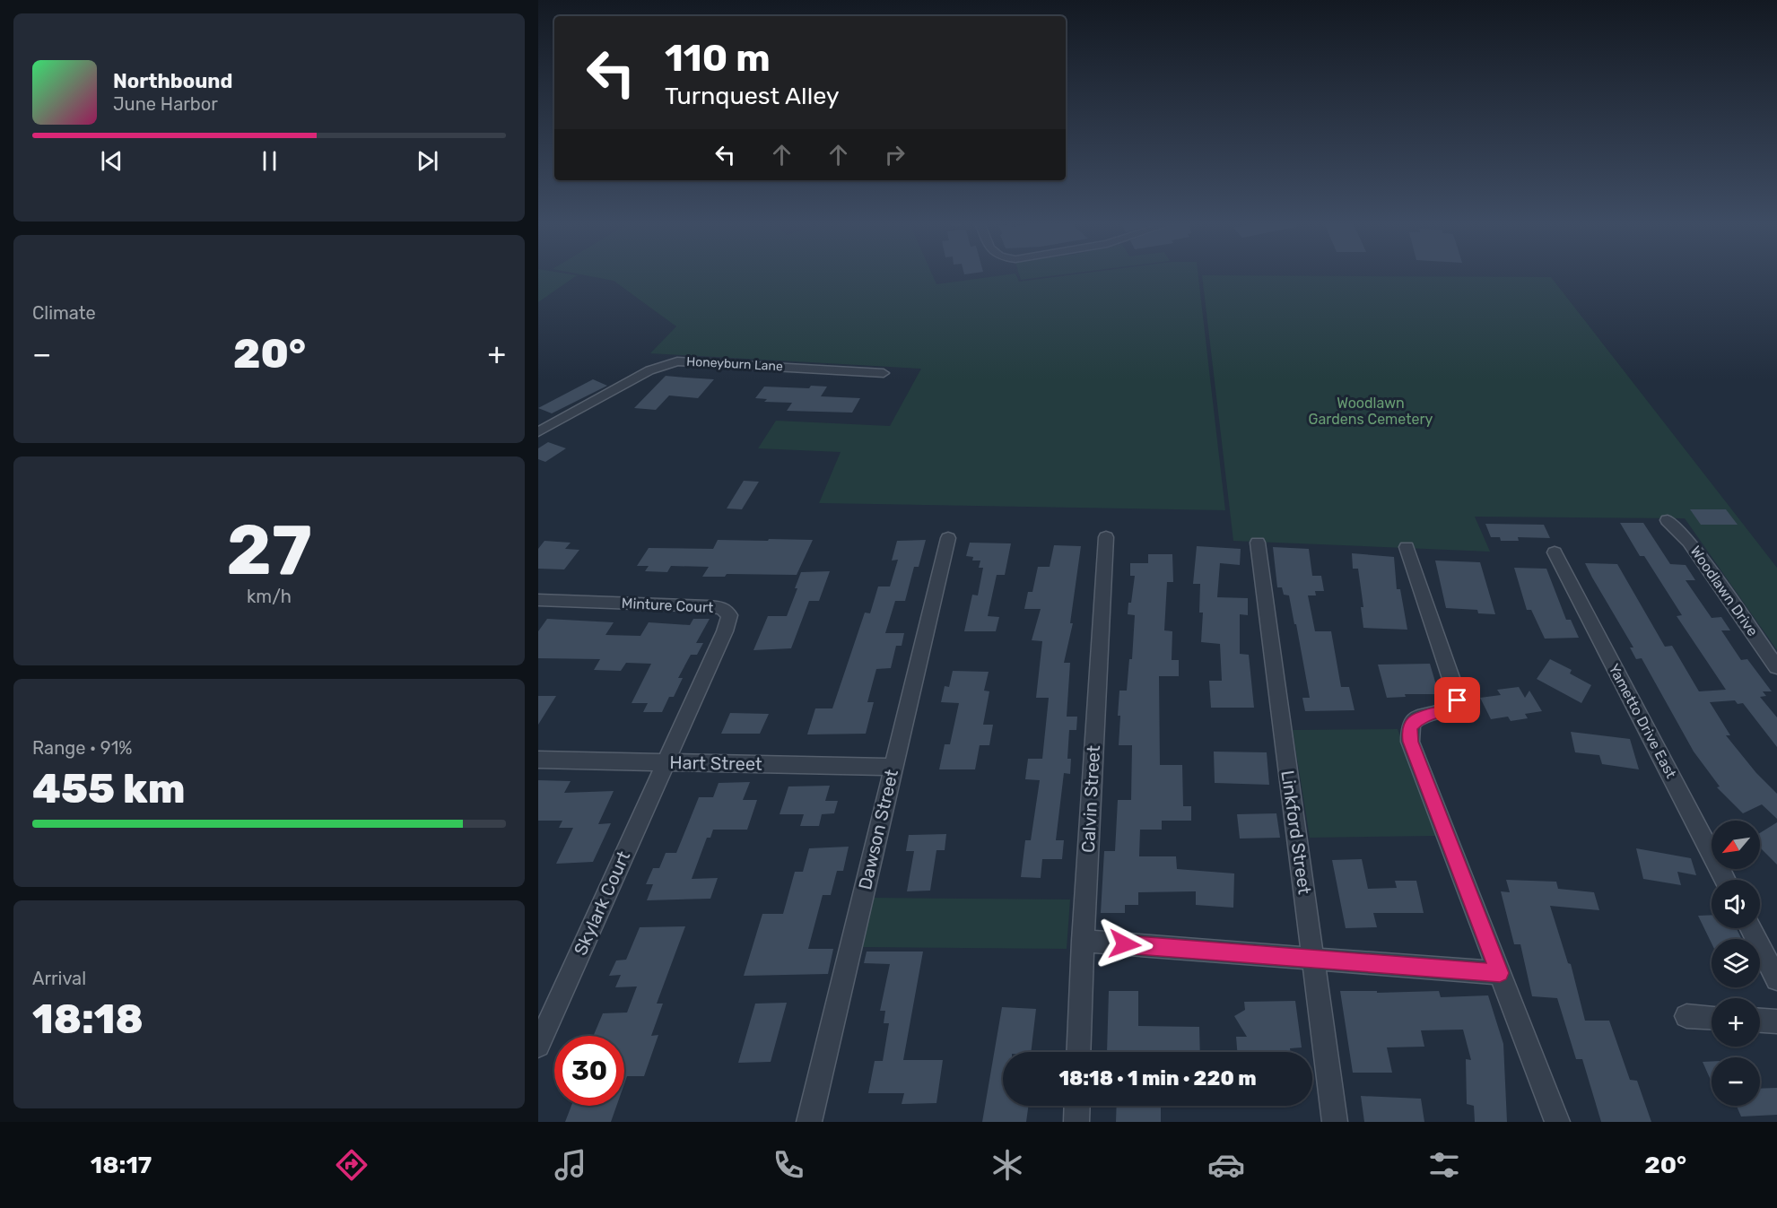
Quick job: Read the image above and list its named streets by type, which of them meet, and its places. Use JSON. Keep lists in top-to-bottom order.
{
  "streets": {
    "street": [
      "Honeyburn Lane",
      "Woodlawn Drive",
      "Minture Court",
      "Yametto Drive East",
      "Hart Street",
      "Calvin Street",
      "Dawson Street",
      "Linkford Street",
      "Skylark Court"
    ]
  },
  "crossings": [
    ["Minture Court", "Hart Street"],
    ["Minture Court", "Skylark Court"],
    ["Hart Street", "Dawson Street"],
    ["Hart Street", "Skylark Court"]
  ],
  "parks": ["Woodlawn Gardens Cemetery"],
  "north": "bottom left",
  "page": {
    "turn": ["110 m", "Turnquest Alley"],
    "song": ["Northbound", "June Harbor"],
    "tile": [
      "Climate",
      ["27", "km/h"],
      ["Range · 91%", "455 km"],
      ["Arrival", "18:18"]
    ],
    "heat": ["−", "20°", "+"],
    "map_buttons": ["+", "−"],
    "limit": "30",
    "trip": "18:18 · 1 min · 220 m",
    "tabs": ["18:17", "20°"]
  }
}
